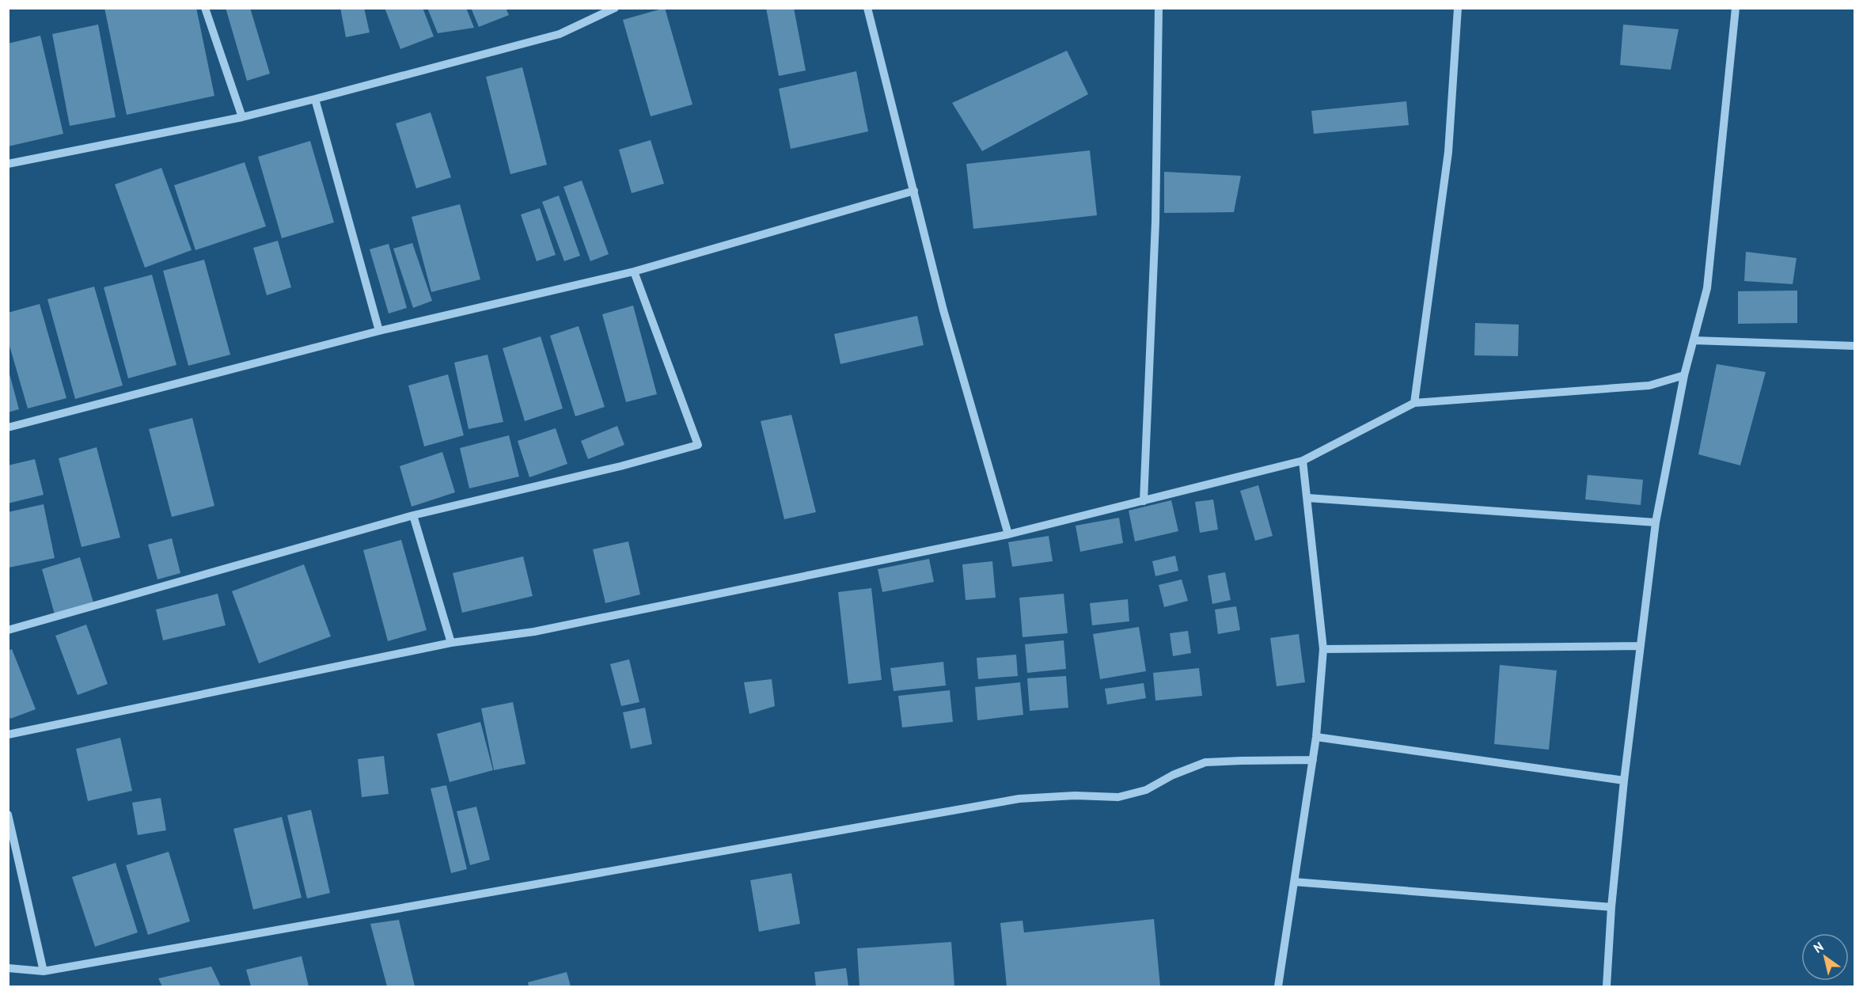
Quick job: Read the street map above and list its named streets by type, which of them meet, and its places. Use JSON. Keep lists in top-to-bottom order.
{
  "north": "top left"
}
